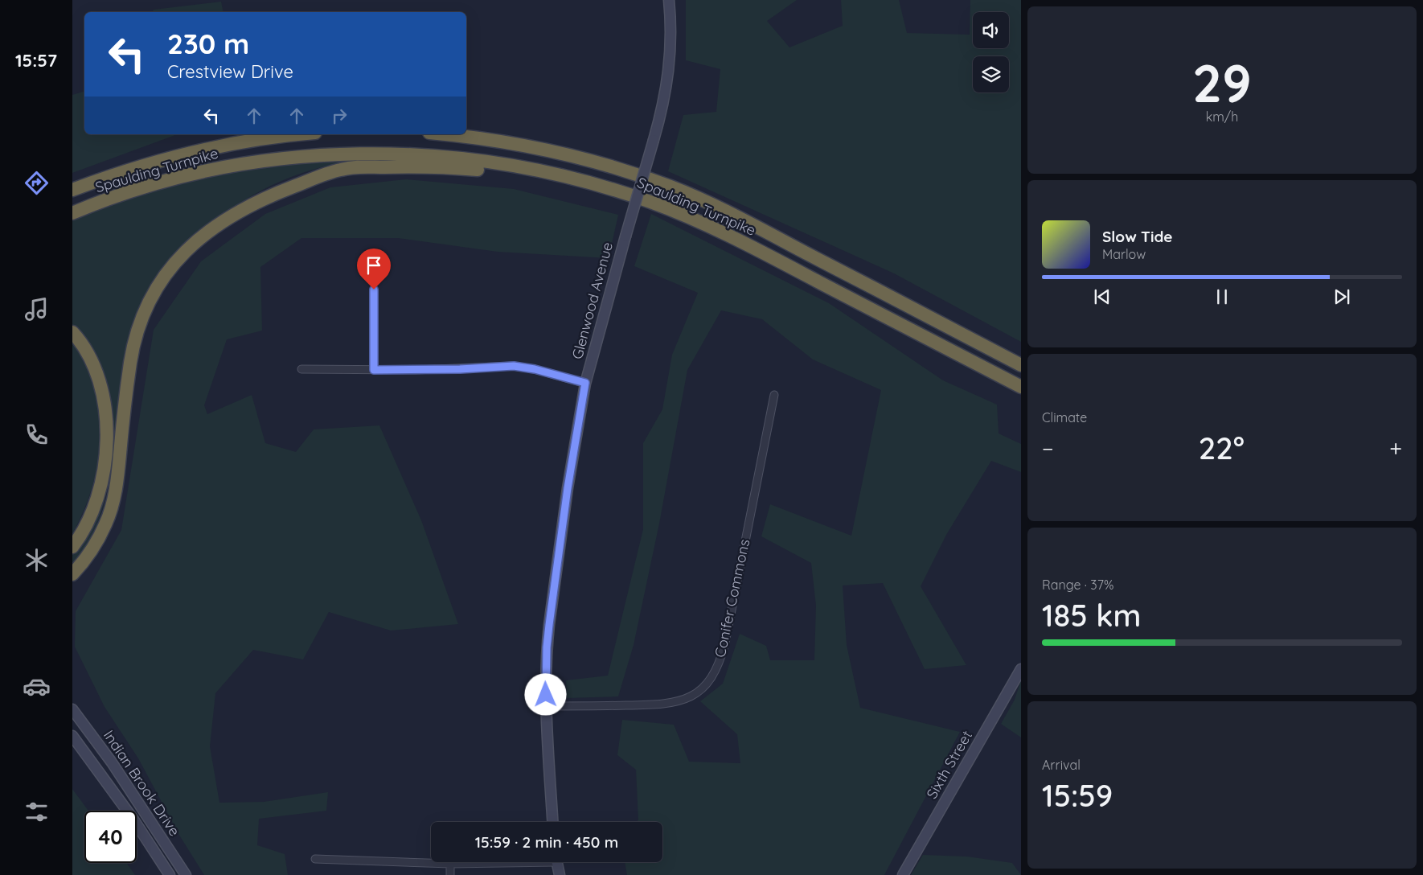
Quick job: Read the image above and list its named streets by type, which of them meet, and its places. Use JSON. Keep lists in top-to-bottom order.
{
  "streets": {
    "highway": ["Spaulding Turnpike"],
    "street": [
      "Glenwood Avenue",
      "Conifer Commons",
      "Sixth Street",
      "Indian Brook Drive"
    ]
  },
  "crossings": [
    ["Glenwood Avenue", "Conifer Commons"]
  ],
  "page": {
    "tabs": "15:57",
    "tile": [
      ["29", "km/h"],
      "Climate",
      ["Range · 37%", "185 km"],
      ["Arrival", "15:59"]
    ],
    "turn": ["230 m", "Crestview Drive"],
    "song": ["Slow Tide", "Marlow"],
    "heat": ["−", "22°", "+"],
    "limit": "40",
    "trip": "15:59 · 2 min · 450 m"
  }
}
